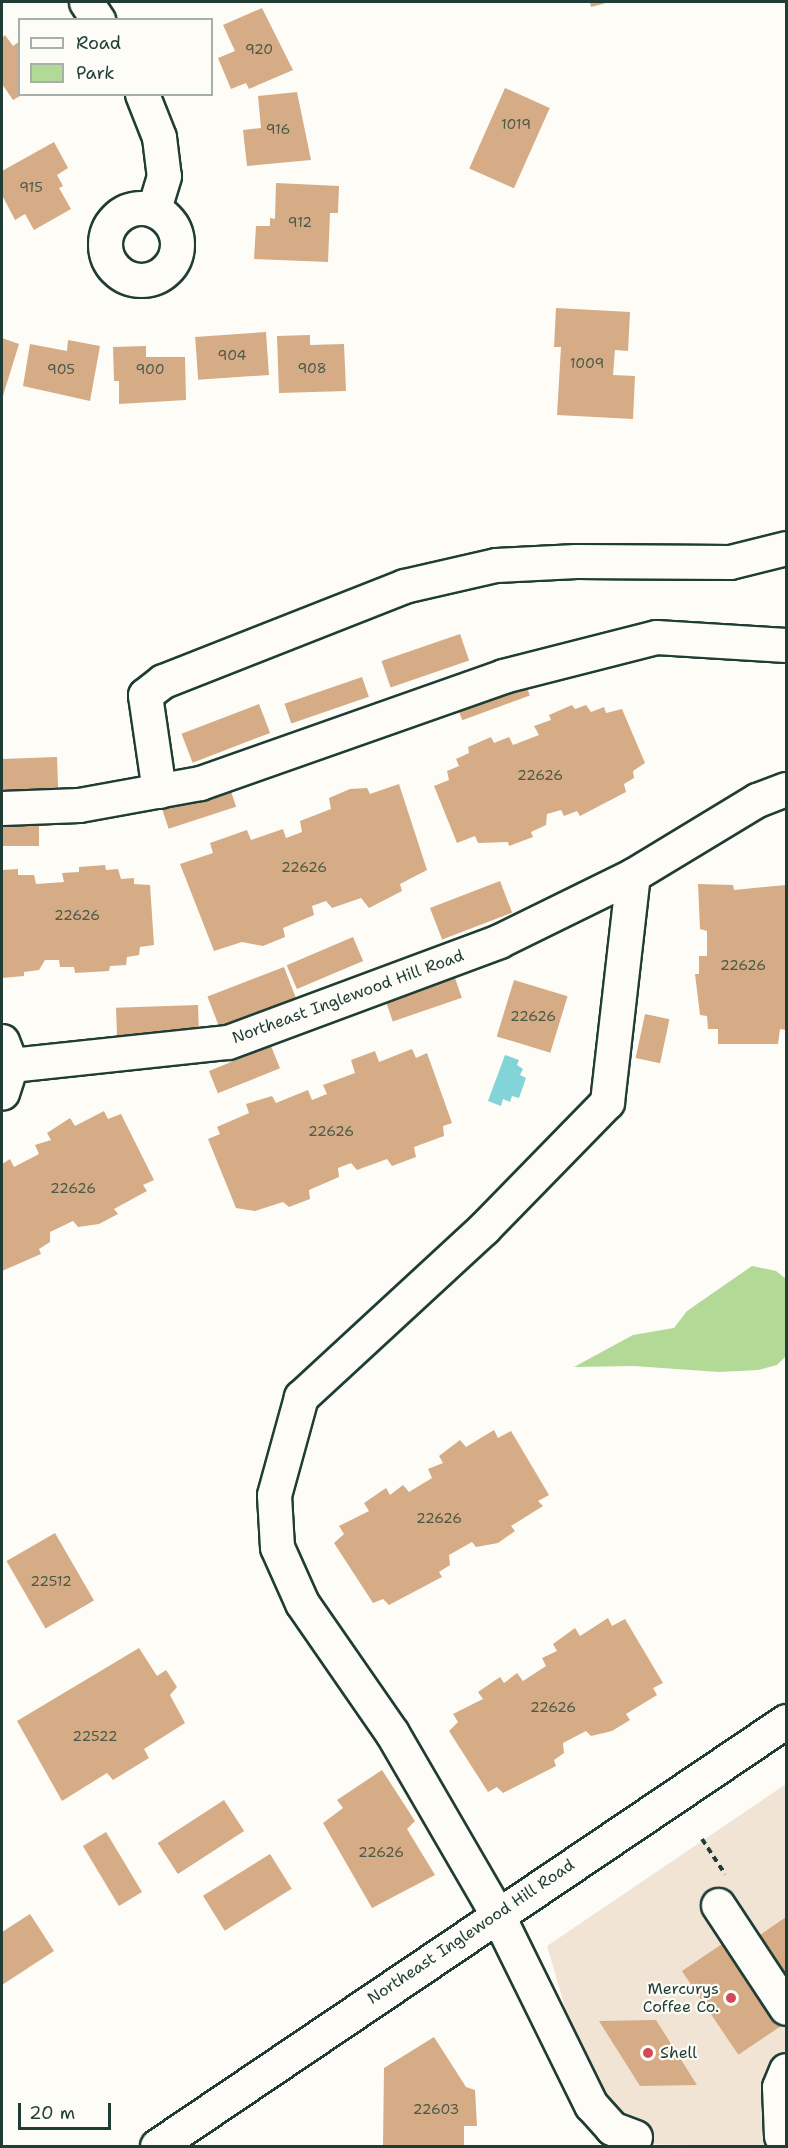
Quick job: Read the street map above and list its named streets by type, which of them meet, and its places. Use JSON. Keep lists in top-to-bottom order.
{
  "streets": {
    "street": ["Northeast Inglewood Hill Road"]
  },
  "places": ["Mercurys Coffee Co.", "Shell"],
  "house_numbers": [
    "920",
    "1019",
    "916",
    "915",
    "912",
    "904",
    "1009",
    "908",
    "905",
    "900",
    "22626",
    "22626",
    "22626",
    "22626",
    "22626",
    "22626",
    "22626",
    "22626",
    "22512",
    "22626",
    "22522",
    "22626",
    "22603"
  ],
  "legend": ["Road", "Park"],
  "scale_bar": "20 m"
}
